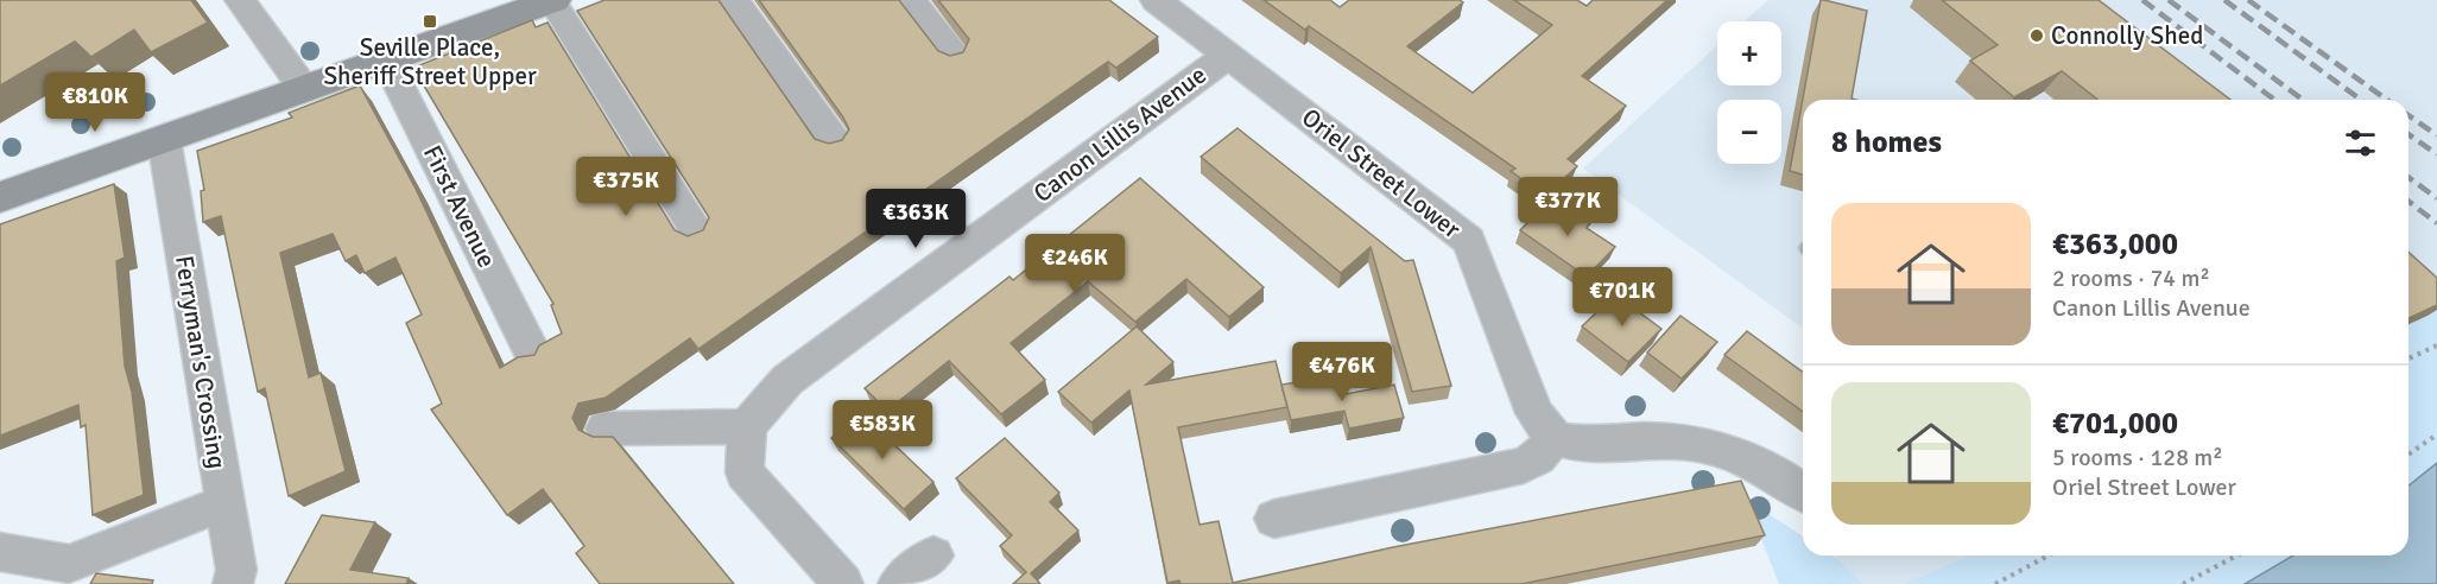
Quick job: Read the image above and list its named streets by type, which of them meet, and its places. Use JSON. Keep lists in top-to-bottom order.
{
  "streets": {
    "street": [
      "Canon Lillis Avenue",
      "Oriel Street Lower",
      "First Avenue",
      "Ferryman's Crossing"
    ]
  },
  "crossings": [
    ["Canon Lillis Avenue", "Oriel Street Lower"]
  ],
  "places": {
    "transit": ["Seville Place, Sheriff Street Upper"],
    "other": ["Connolly Shed"]
  },
  "page": {
    "map_buttons": ["+", "−"],
    "price": [
      "€810K",
      "€375K",
      "€377K",
      "€363K",
      "€246K",
      "€701K",
      "€476K",
      "€583K"
    ],
    "heading": "8 homes",
    "list": [
      {
        "name": "€363,000",
        "note": "2 rooms · 74 m² · Canon Lillis Avenue"
      },
      {
        "name": "€701,000",
        "note": "5 rooms · 128 m² · Oriel Street Lower"
      }
    ]
  }
}
